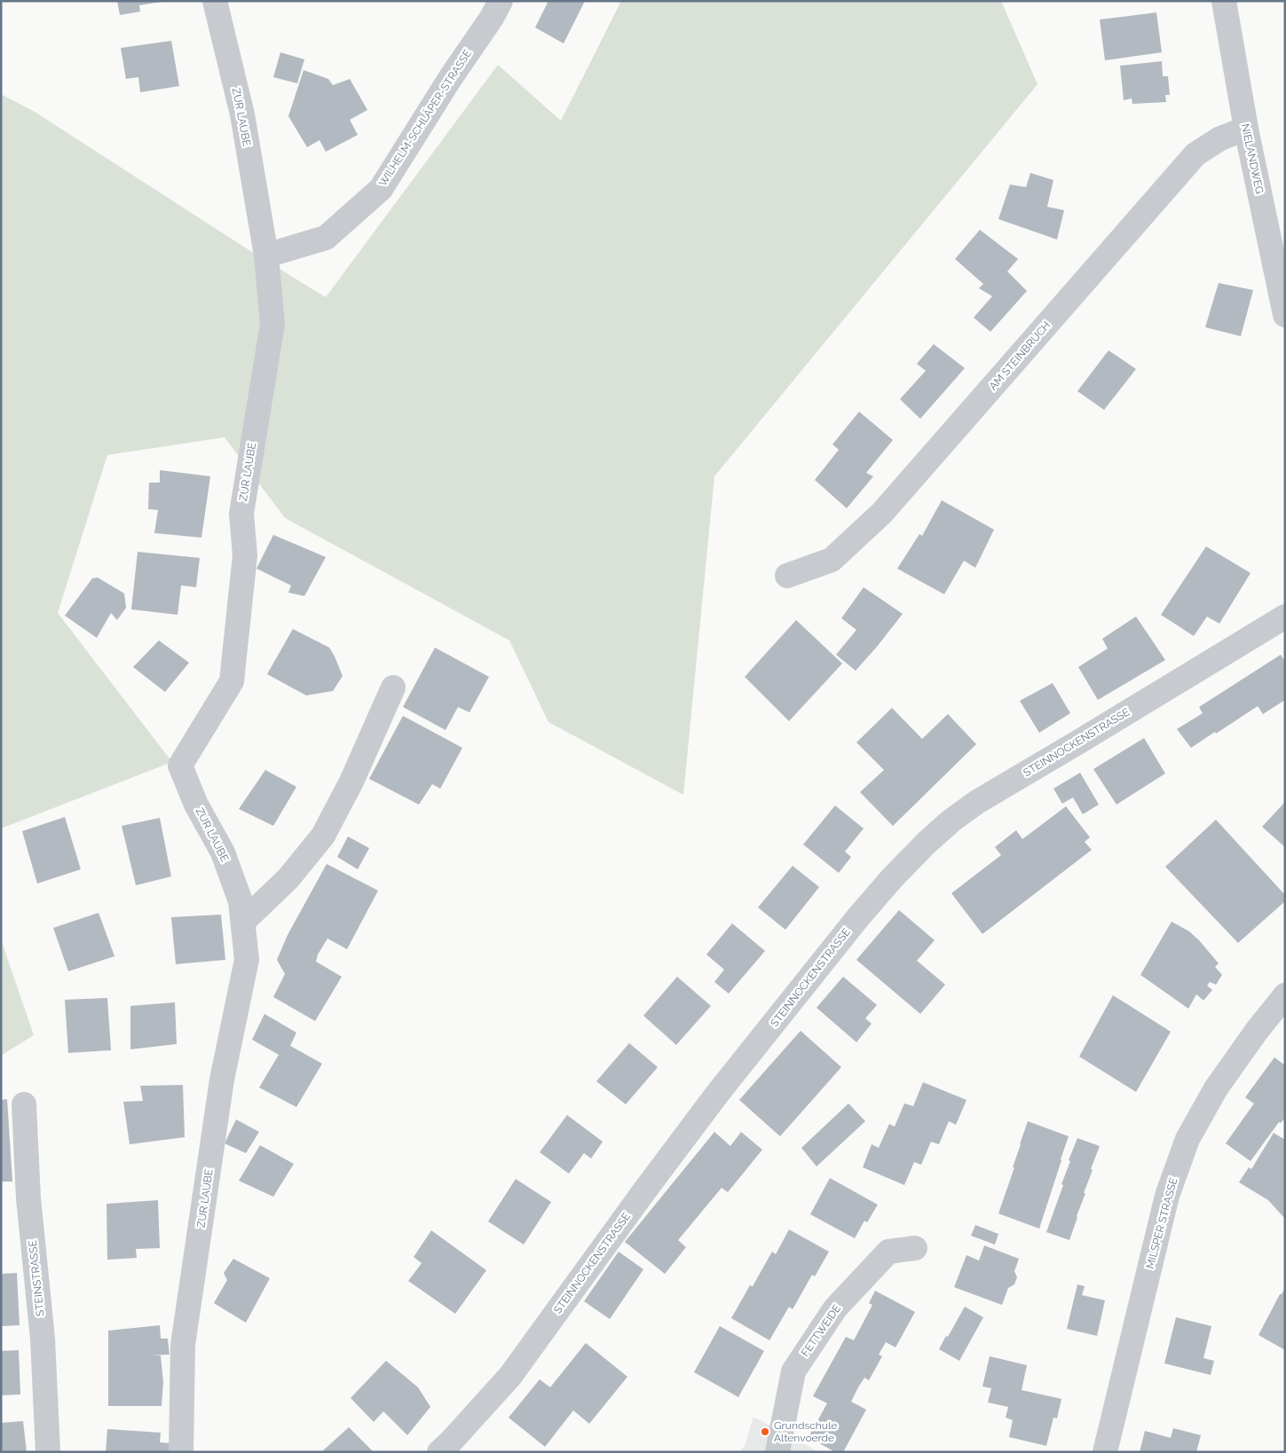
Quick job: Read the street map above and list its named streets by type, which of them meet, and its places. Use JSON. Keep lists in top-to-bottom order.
{
  "streets": {
    "street": [
      "ZUR LAUBE",
      "WILHELM-SCHLÄPER-STRASSE",
      "NIELANDWEG",
      "AM STEINBRUCH",
      "STEINNOCKENSTRASSE",
      "MILSPER STRASSE",
      "STEINSTRASSE",
      "FETTWEIDE"
    ]
  },
  "crossings": [
    ["ZUR LAUBE", "WILHELM-SCHLÄPER-STRASSE"],
    ["NIELANDWEG", "AM STEINBRUCH"]
  ],
  "places": ["Grundschule Altenvoerde"]
}
